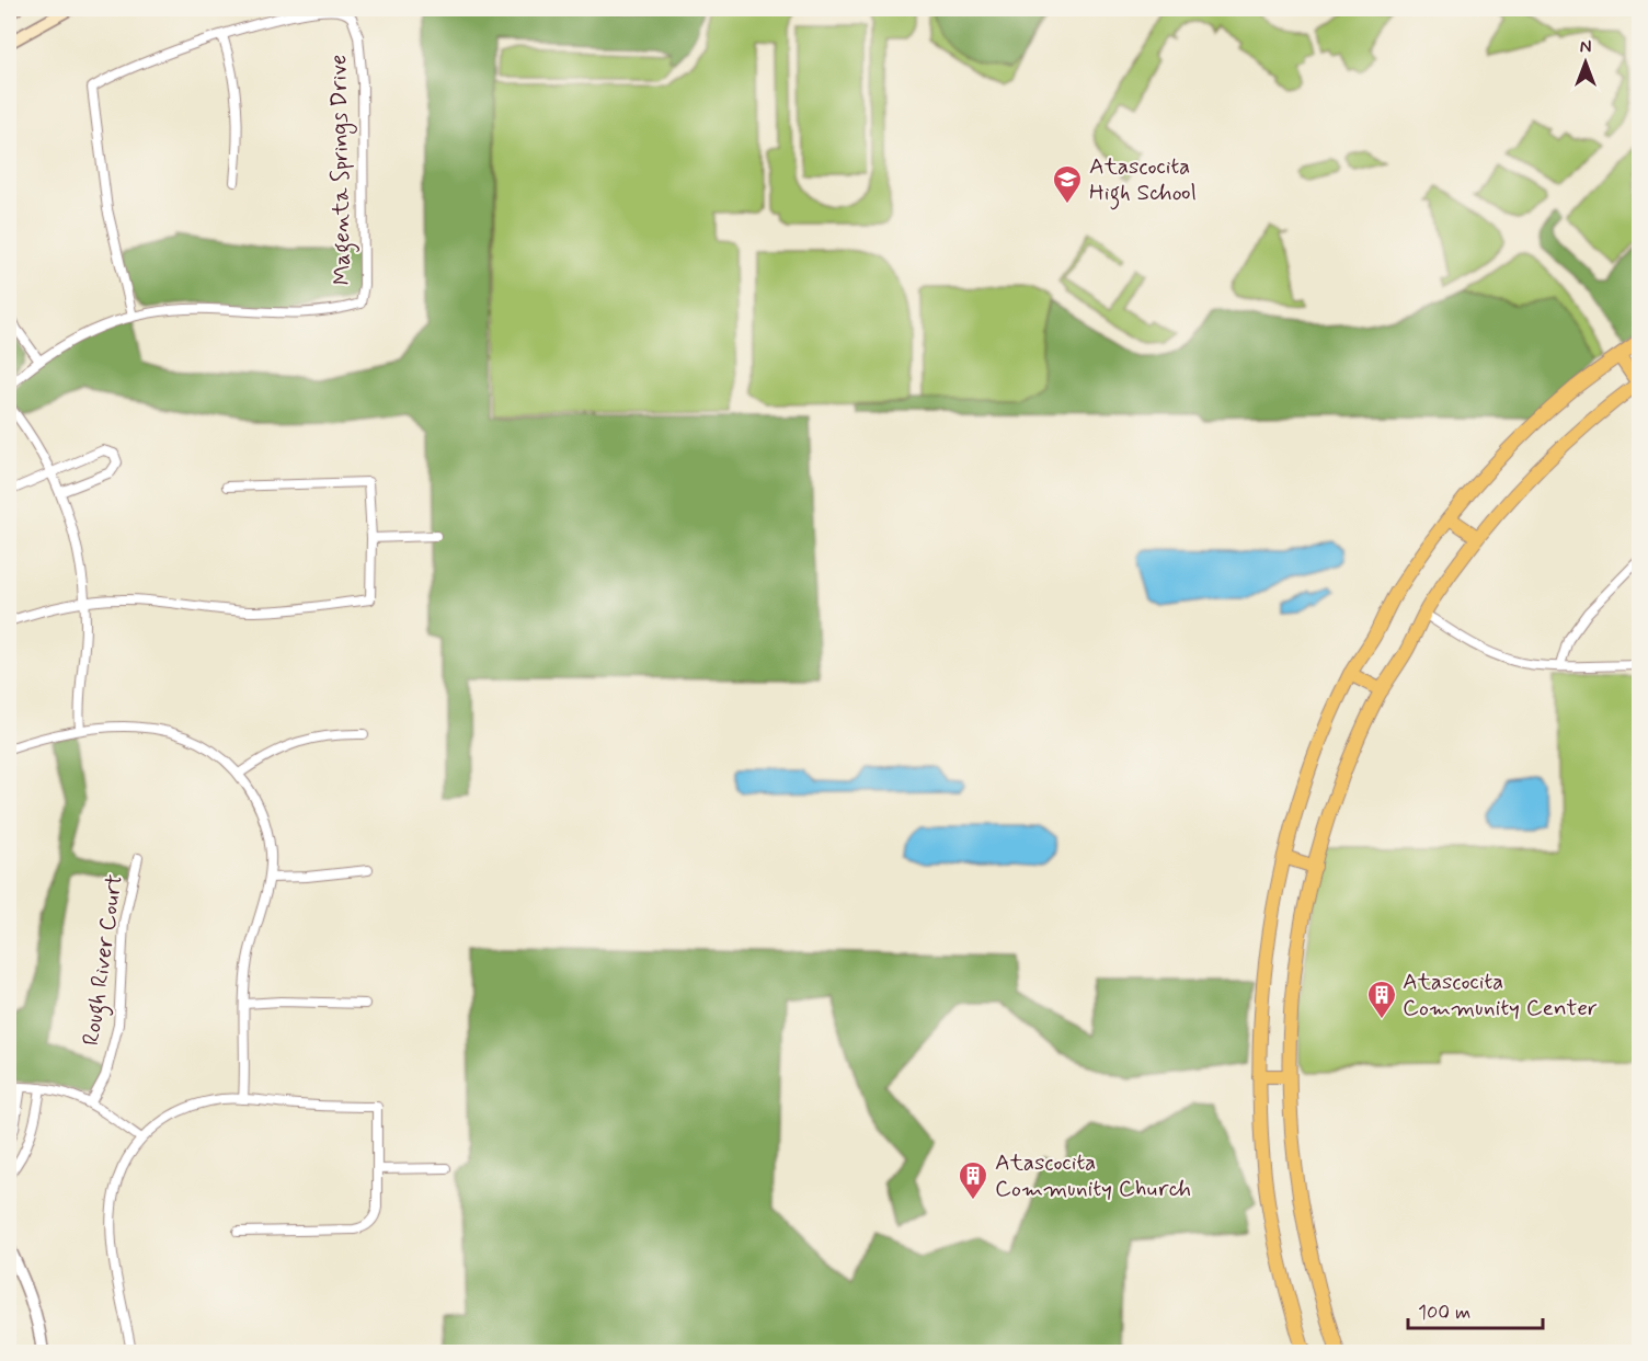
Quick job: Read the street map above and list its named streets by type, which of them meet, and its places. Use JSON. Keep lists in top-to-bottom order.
{
  "streets": {
    "street": ["Magenta Springs Drive", "Rough River Court"]
  },
  "places": {
    "school or university": ["Atascocita High School"],
    "building": ["Atascocita Community Center", "Atascocita Community Church"]
  },
  "scale_bar": "100 m",
  "north": "top"
}
